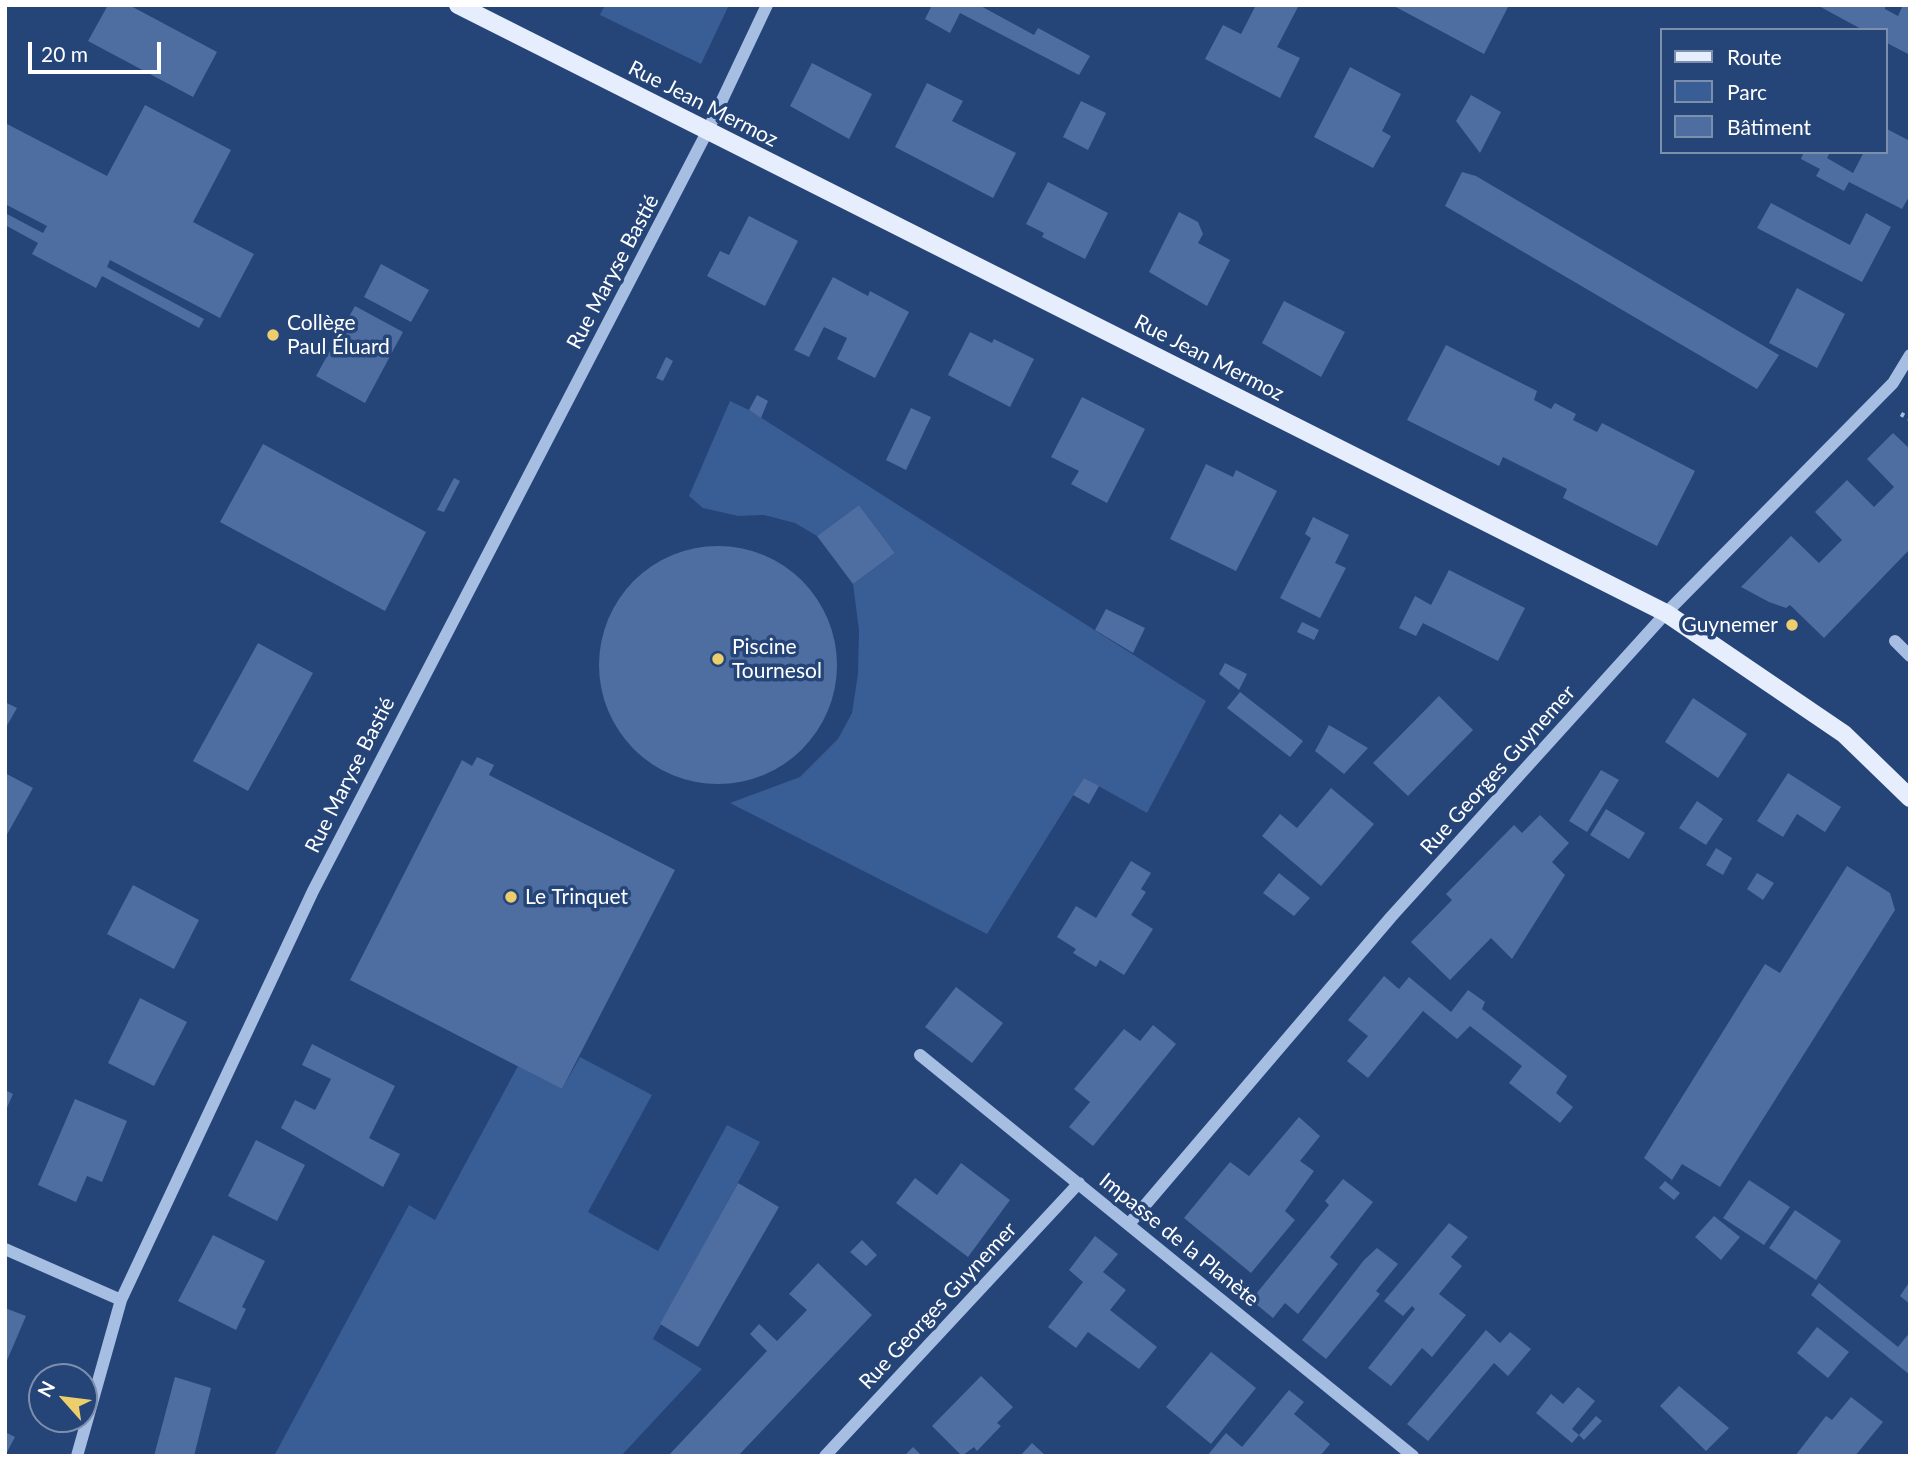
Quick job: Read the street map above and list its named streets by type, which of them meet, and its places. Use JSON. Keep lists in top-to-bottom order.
{
  "streets": {
    "main road": ["Rue Jean Mermoz"],
    "street": ["Rue Maryse Bastié", "Rue Georges Guynemer", "Impasse de la Planète"]
  },
  "crossings": [
    ["Rue Jean Mermoz", "Rue Maryse Bastié"],
    ["Rue Jean Mermoz", "Rue Georges Guynemer"],
    ["Rue Georges Guynemer", "Impasse de la Planète"]
  ],
  "places": [
    "Collège Paul Éluard",
    "Guynemer",
    "Piscine Tournesol",
    "Le Trinquet"
  ],
  "legend": ["Route", "Parc", "Bâtiment"],
  "scale_bar": "20 m",
  "north": "top left"
}
